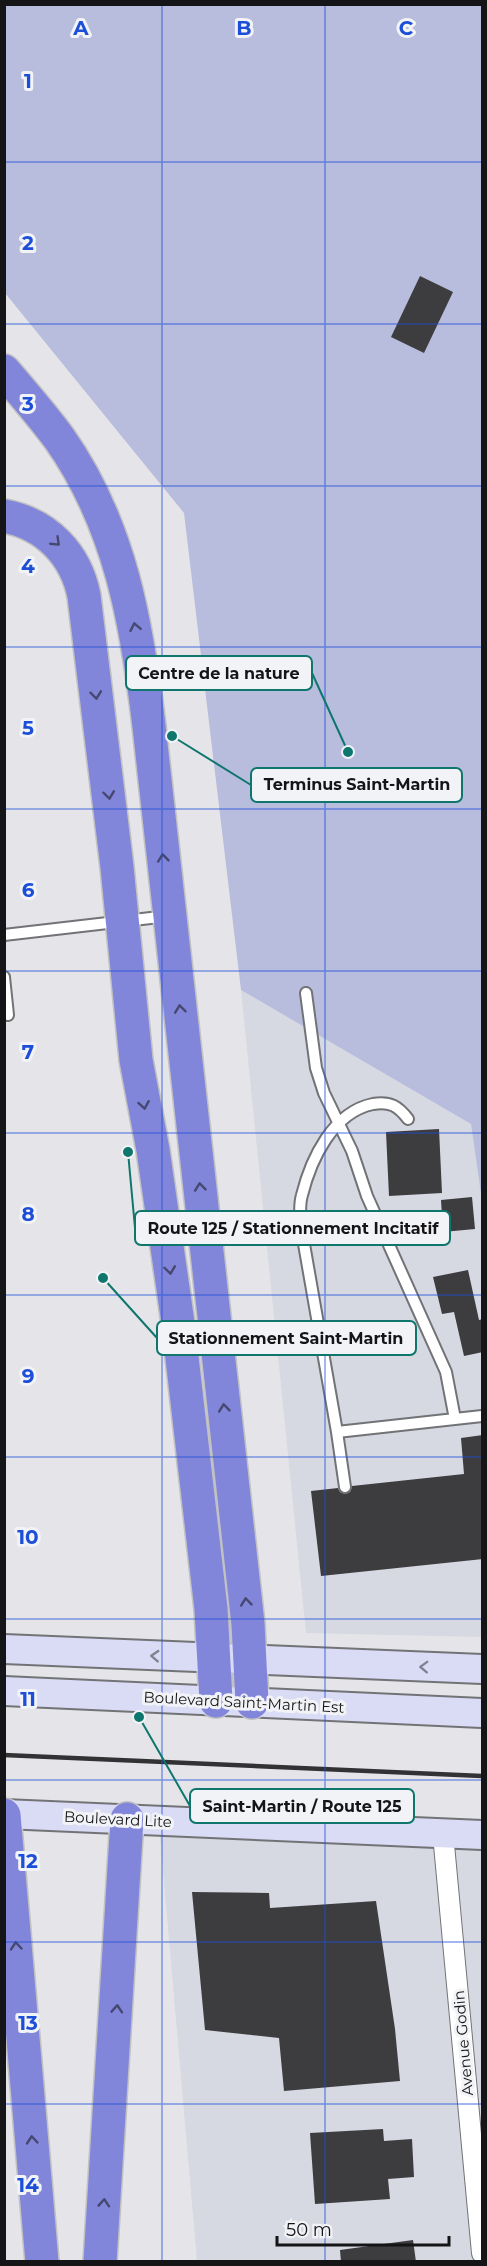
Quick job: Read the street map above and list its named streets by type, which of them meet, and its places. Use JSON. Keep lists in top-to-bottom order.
{
  "streets": {
    "main road": ["Boulevard Saint-Martin Est", "Boulevard Lite"],
    "street": ["Avenue Godin"]
  },
  "crossings": [
    ["Boulevard Lite", "Avenue Godin"]
  ],
  "places": [
    "Terminus Saint-Martin",
    "Centre de la nature",
    "Route 125 / Stationnement Incitatif",
    "Stationnement Saint-Martin",
    "Saint-Martin / Route 125"
  ],
  "scale_bar": "50 m",
  "grid": {
    "columns": ["A", "B", "C"],
    "rows": [
      "1",
      "2",
      "3",
      "4",
      "5",
      "6",
      "7",
      "8",
      "9",
      "10",
      "11",
      "12",
      "13",
      "14"
    ]
  }
}
